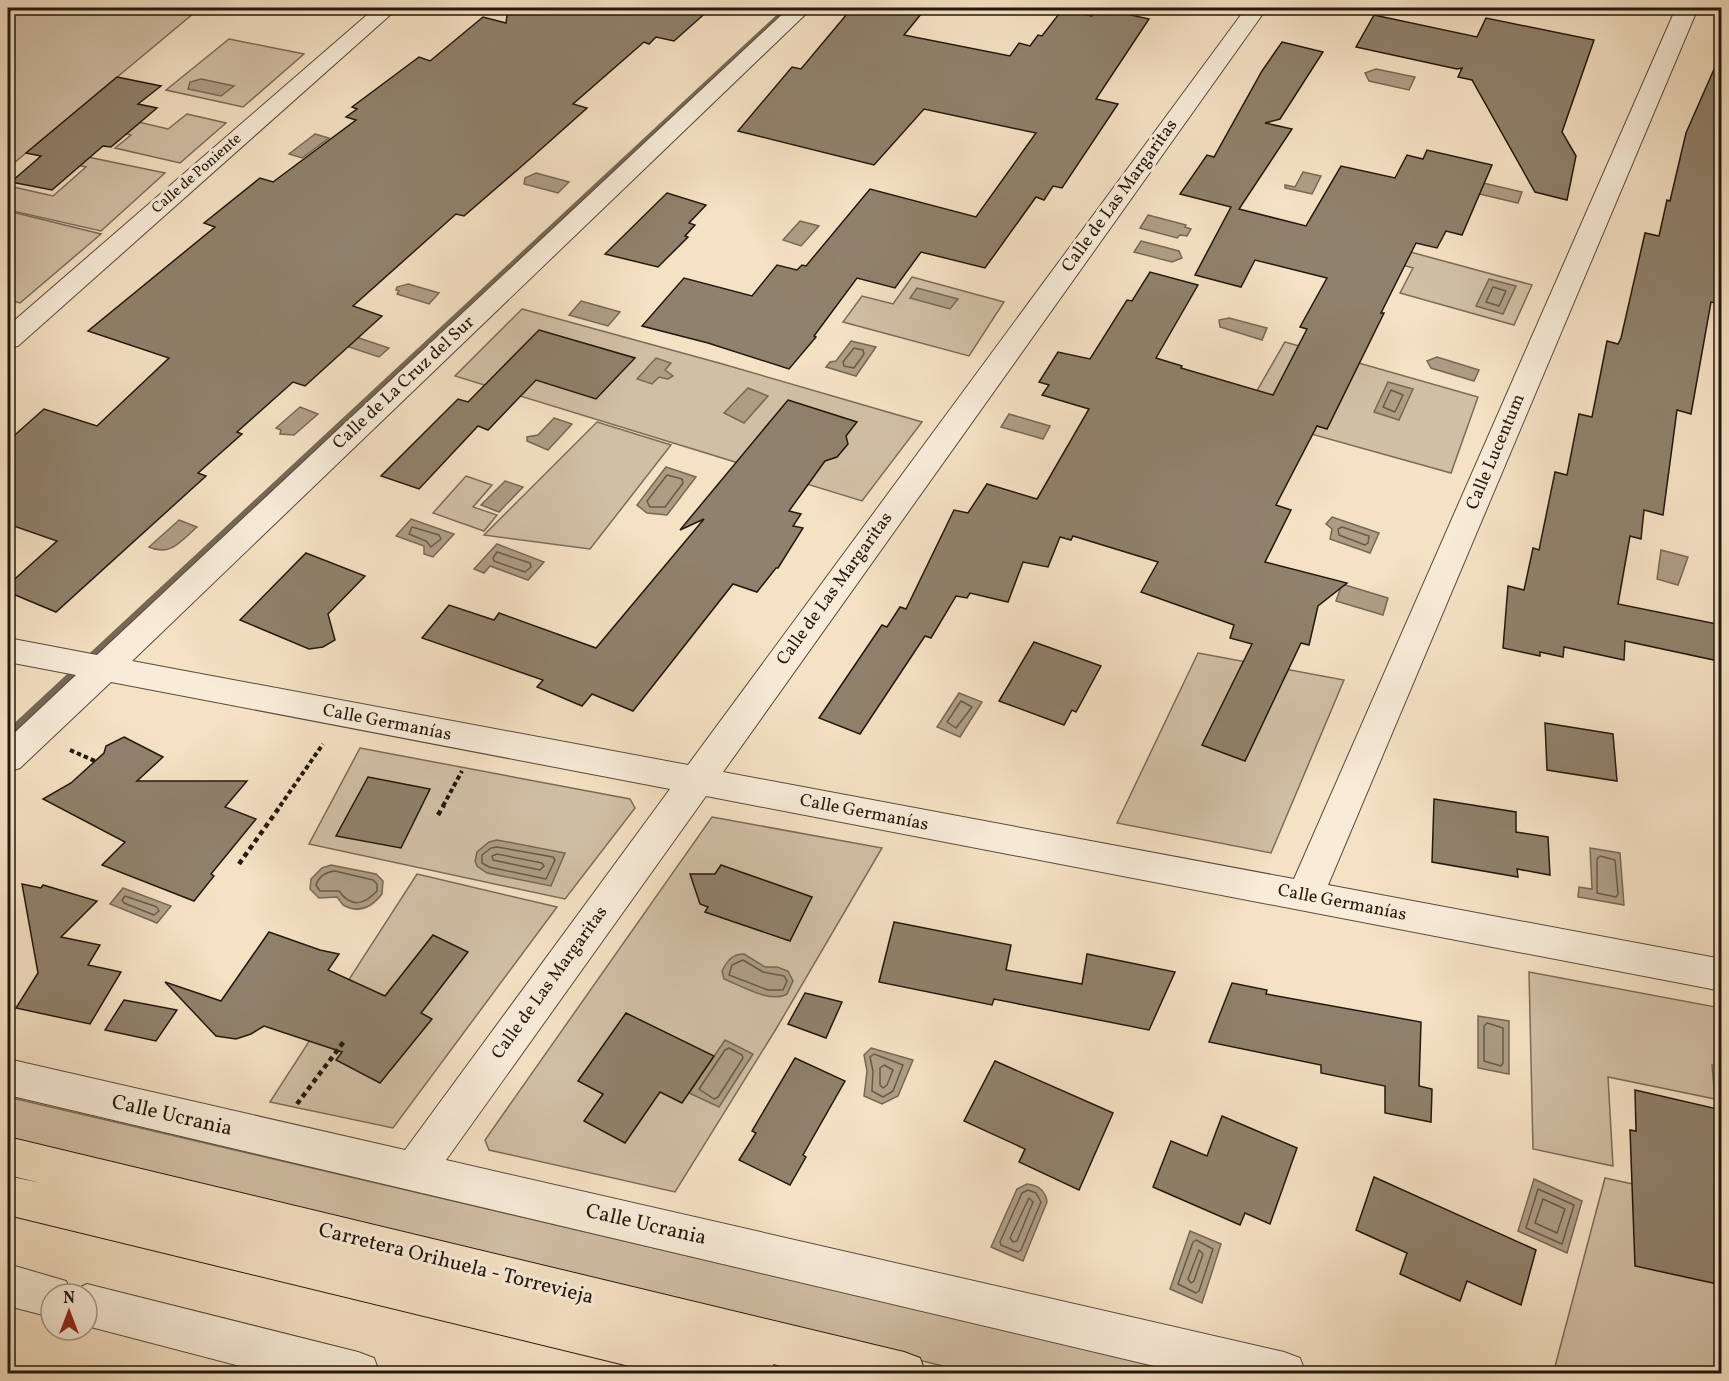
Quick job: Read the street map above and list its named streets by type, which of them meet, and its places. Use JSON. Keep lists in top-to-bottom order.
{
  "streets": {
    "main road": ["Carretera Orihuela - Torrevieja"],
    "street": [
      "Calle de Poniente",
      "Calle de Las Margaritas",
      "Calle de La Cruz del Sur",
      "Calle Lucentum",
      "Calle Germanías",
      "Calle Ucrania"
    ]
  },
  "crossings": [
    ["Calle de Las Margaritas", "Calle Germanías"],
    ["Calle de Las Margaritas", "Calle Ucrania"],
    ["Calle de La Cruz del Sur", "Calle Germanías"],
    ["Calle Lucentum", "Calle Germanías"]
  ],
  "north": "top"
}
